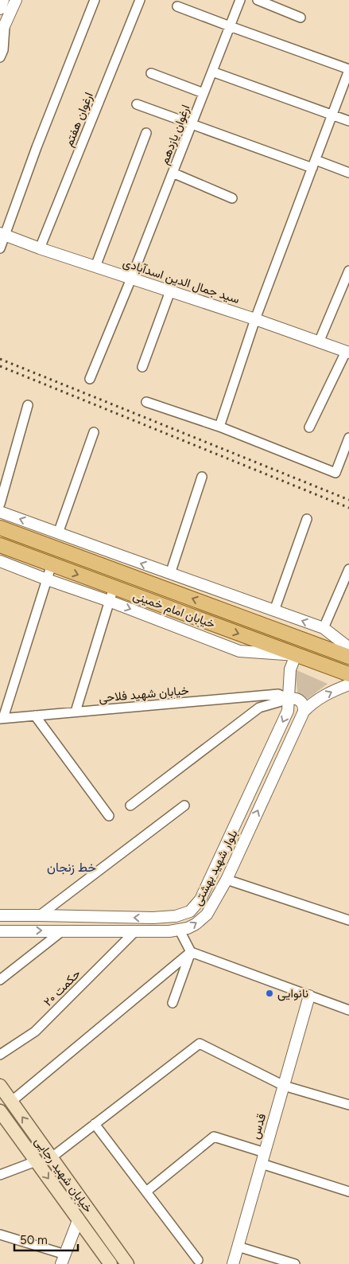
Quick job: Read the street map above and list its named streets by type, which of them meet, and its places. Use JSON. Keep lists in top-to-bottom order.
{
  "streets": {
    "main road": ["خیابان امام خمینی", "خیابان شهید رجایی"],
    "street": [
      "ارغوان هفتم",
      "ارغوان یازدهم",
      "سید جمال الدین اسدآبادی",
      "خیابان شهید فلاحی",
      "بلوار شهید بهشتی",
      "حکمت ۲۰",
      "قدس"
    ]
  },
  "crossings": [
    ["ارغوان هفتم", "سید جمال الدین اسدآبادی"],
    ["ارغوان یازدهم", "سید جمال الدین اسدآبادی"],
    ["خیابان امام خمینی", "بلوار شهید بهشتی"],
    ["خیابان شهید فلاحی", "بلوار شهید بهشتی"],
    ["بلوار شهید بهشتی", "حکمت ۲۰"]
  ],
  "districts": ["خط زنجان"],
  "places": ["نانوایی"],
  "scale_bar": "50 m"
}
